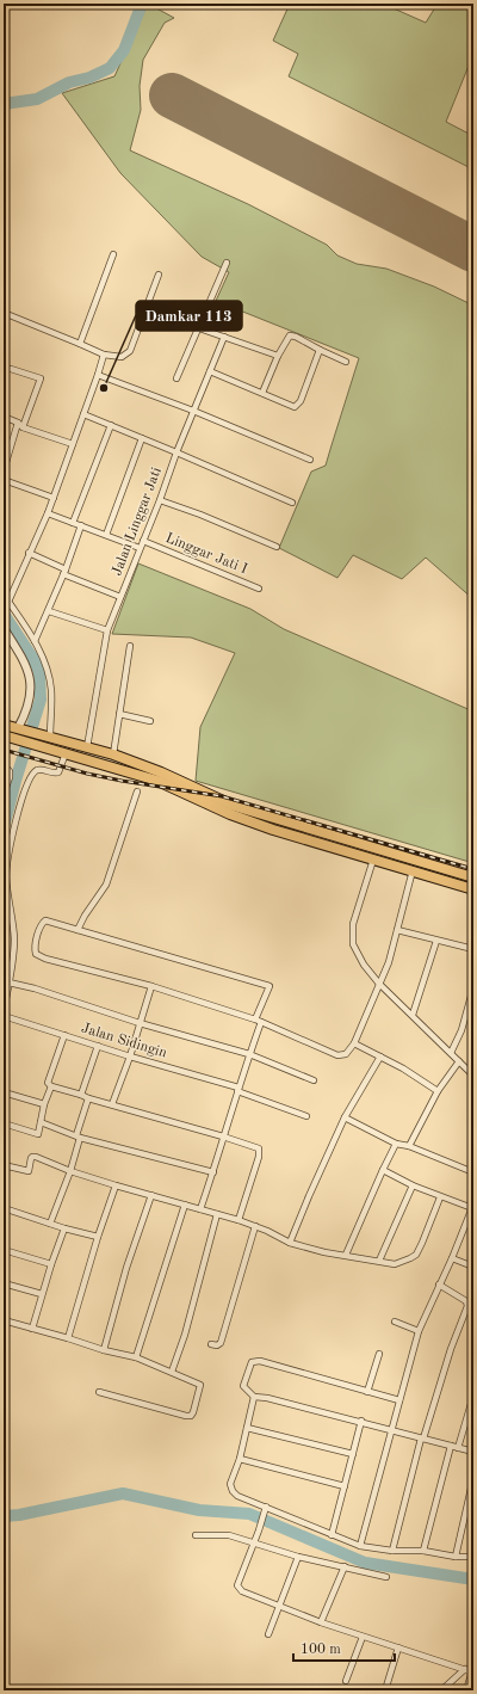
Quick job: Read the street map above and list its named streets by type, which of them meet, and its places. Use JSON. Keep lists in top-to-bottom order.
{
  "streets": {
    "street": ["Jalan Linggar Jati", "Linggar Jati I", "Jalan Sidingin"]
  },
  "crossings": [
    ["Jalan Linggar Jati", "Linggar Jati I"]
  ],
  "places": ["Damkar 113"],
  "scale_bar": "100 m"
}
